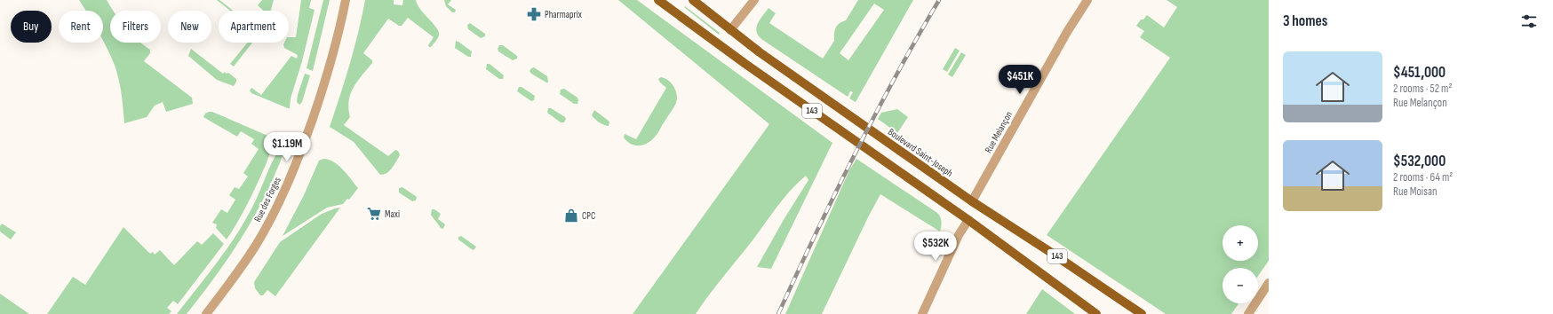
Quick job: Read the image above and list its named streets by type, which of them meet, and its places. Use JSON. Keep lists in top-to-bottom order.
{
  "streets": {
    "main road": ["143", "Boulevard Saint-Joseph"],
    "street": ["Rue Melançon", "Rue des Forges"]
  },
  "crossings": [
    ["Rue Melançon", "Boulevard Saint-Joseph"]
  ],
  "places": {
    "pharmacy": ["Pharmaprix"],
    "supermarket": ["Maxi"],
    "shop": ["CPC"]
  },
  "page": {
    "heading": "3 homes",
    "chip": [
      "Buy",
      "Rent",
      "Filters",
      "New",
      "Apartment"
    ],
    "list": [
      {
        "name": "$451,000",
        "note": "2 rooms · 52 m² · Rue Melançon"
      },
      {
        "name": "$532,000",
        "note": "2 rooms · 64 m² · Rue Moisan"
      }
    ],
    "price": ["$451K", "$1.19M", "$532K"],
    "map_buttons": ["+", "−"]
  }
}
